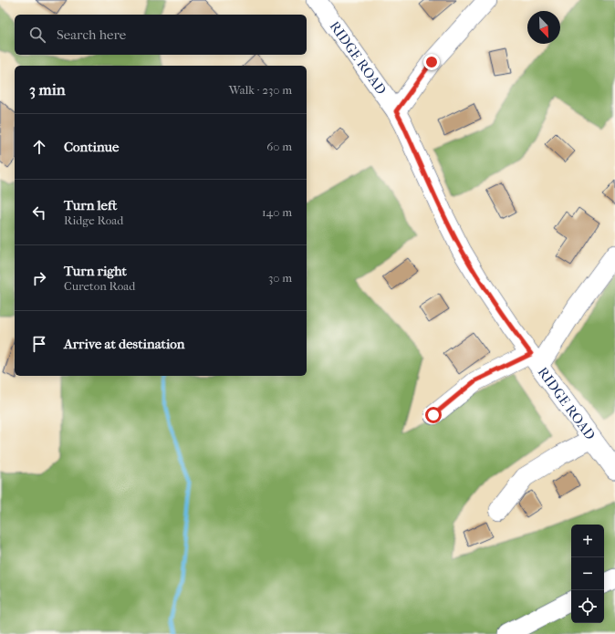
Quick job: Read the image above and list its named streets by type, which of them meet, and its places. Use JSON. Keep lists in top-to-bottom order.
{
  "streets": {
    "street": ["RIDGE ROAD"]
  },
  "north": "bottom right",
  "page": {
    "search": "Search here",
    "heading": ["3 min", "Walk · 230 m"],
    "list": [
      ["Continue", "60 m"],
      ["Turn left", "Ridge Road", "140 m"],
      ["Turn right", "Cureton Road", "30 m"],
      "Arrive at destination"
    ],
    "map_buttons": ["+", "−"]
  }
}
